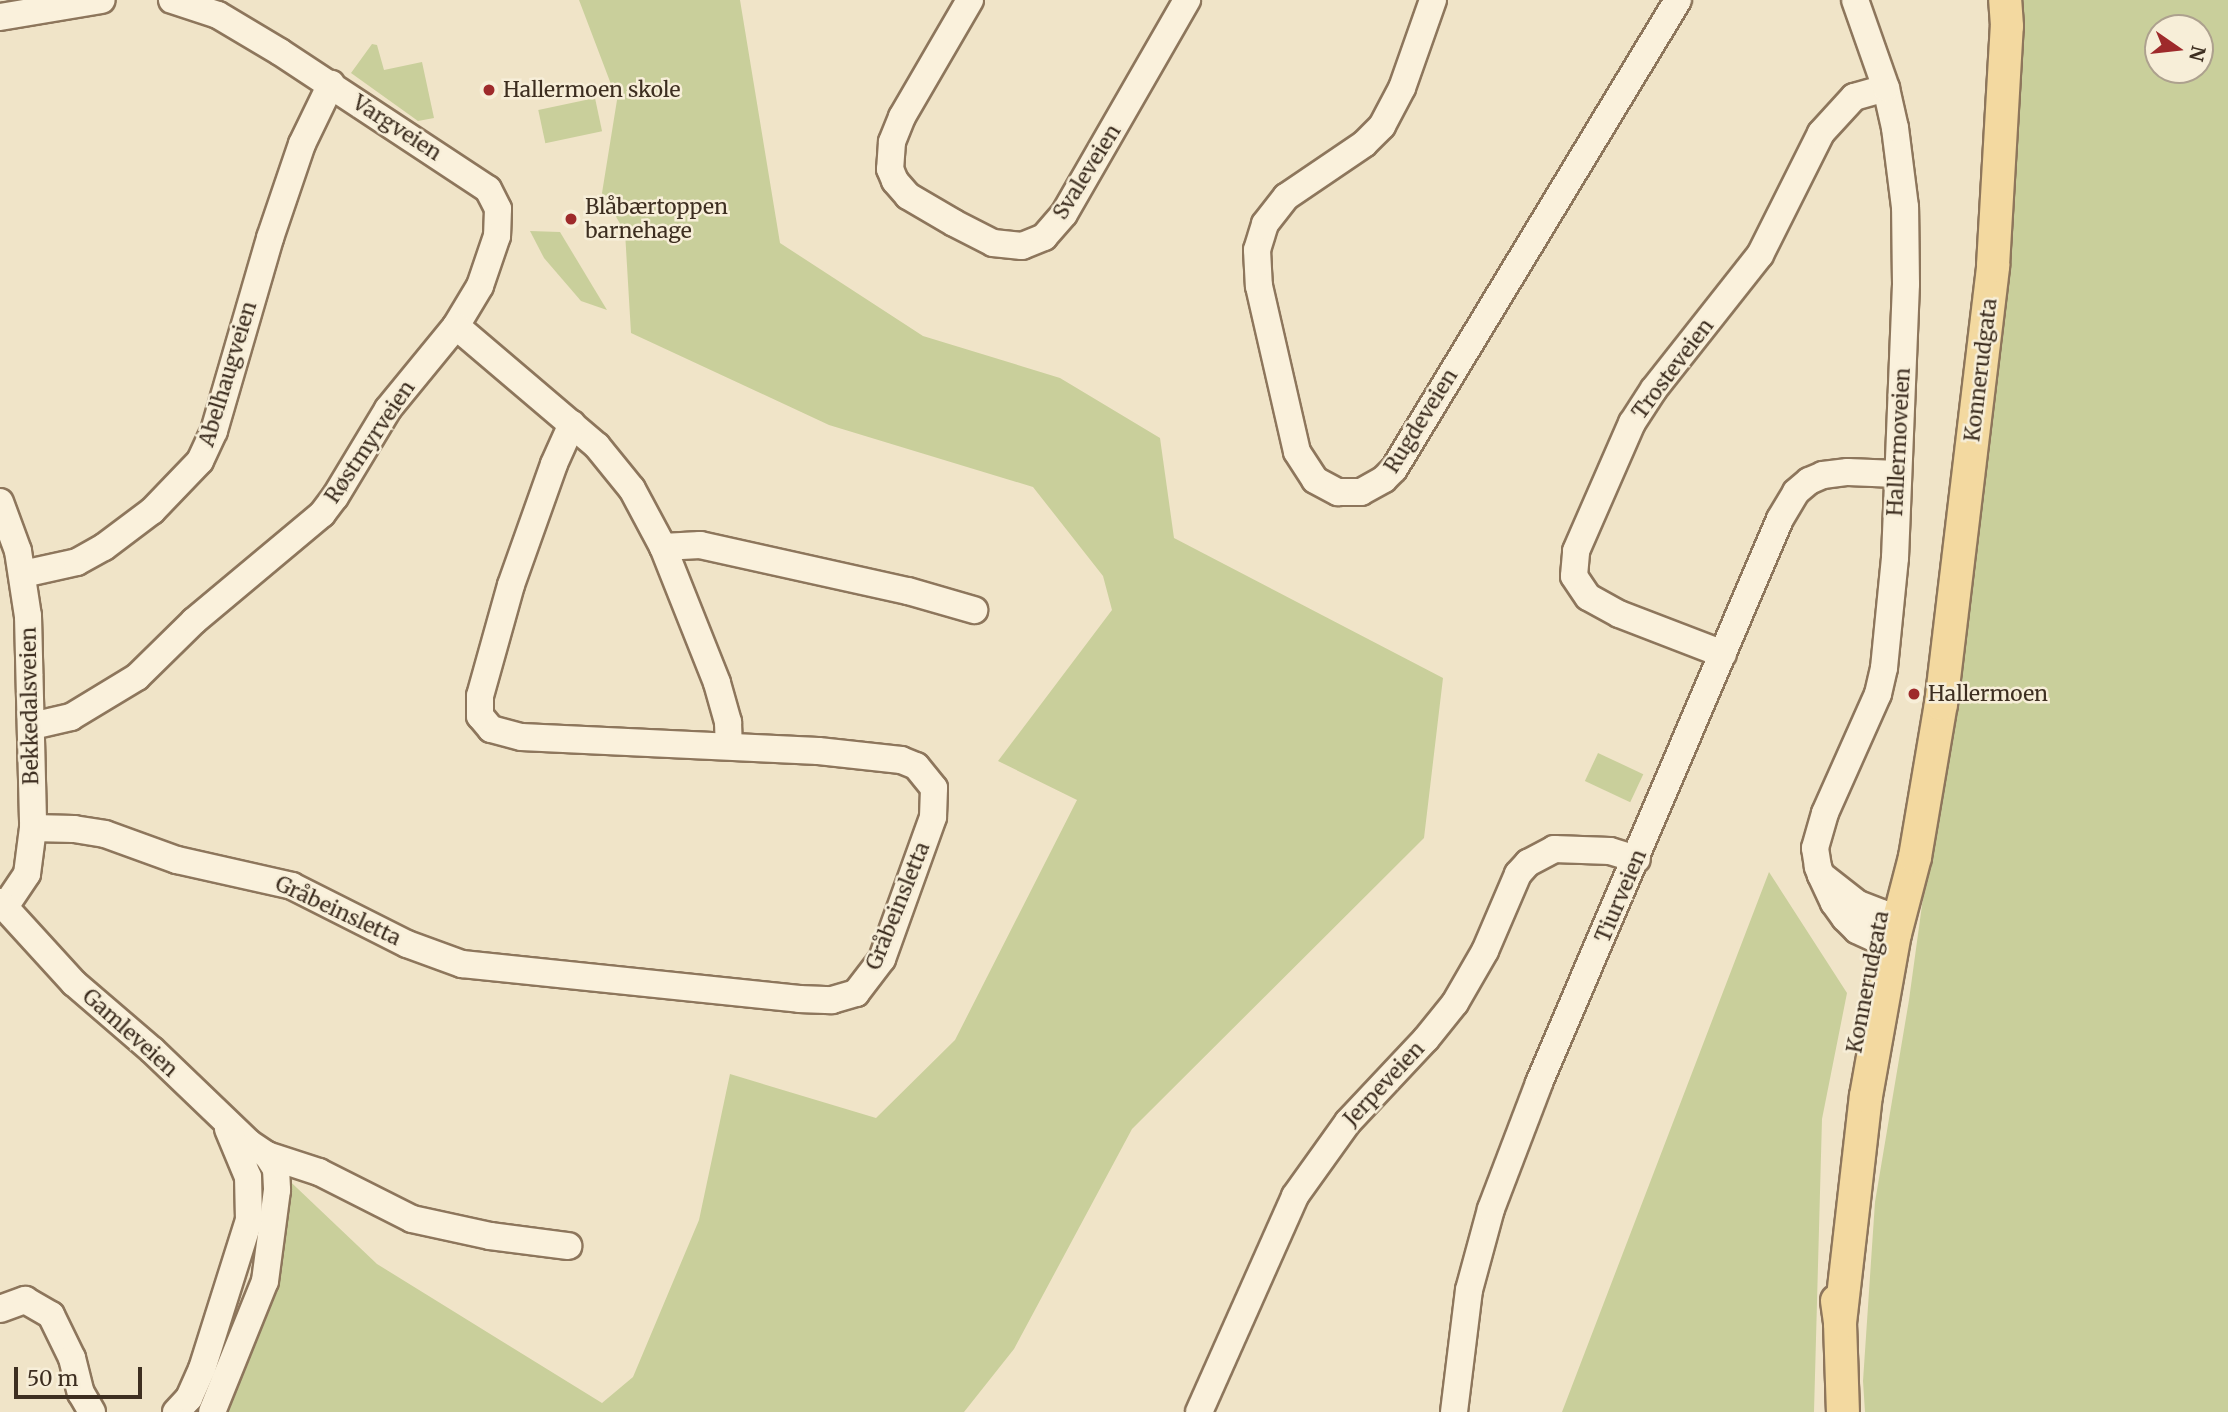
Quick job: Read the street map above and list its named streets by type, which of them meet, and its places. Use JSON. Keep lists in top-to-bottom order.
{
  "streets": {
    "main road": ["Konnerudgata"],
    "street": [
      "Vargveien",
      "Svaleveien",
      "Trosteveien",
      "Abelhaugveien",
      "Rugdeveien",
      "Røstmyrveien",
      "Hallermoveien",
      "Bekkedalsveien",
      "Tiurveien",
      "Gråbeinsletta",
      "Gamleveien",
      "Jerpeveien"
    ]
  },
  "crossings": [
    ["Vargveien", "Abelhaugveien"],
    ["Vargveien", "Røstmyrveien"],
    ["Trosteveien", "Hallermoveien"],
    ["Trosteveien", "Tiurveien"],
    ["Konnerudgata", "Hallermoveien"],
    ["Abelhaugveien", "Bekkedalsveien"],
    ["Røstmyrveien", "Bekkedalsveien"],
    ["Hallermoveien", "Tiurveien"],
    ["Bekkedalsveien", "Gråbeinsletta"],
    ["Bekkedalsveien", "Gamleveien"],
    ["Tiurveien", "Jerpeveien"]
  ],
  "places": ["Hallermoen skole", "Blåbærtoppen barnehage", "Hallermoen"],
  "scale_bar": "50 m",
  "north": "right"
}
